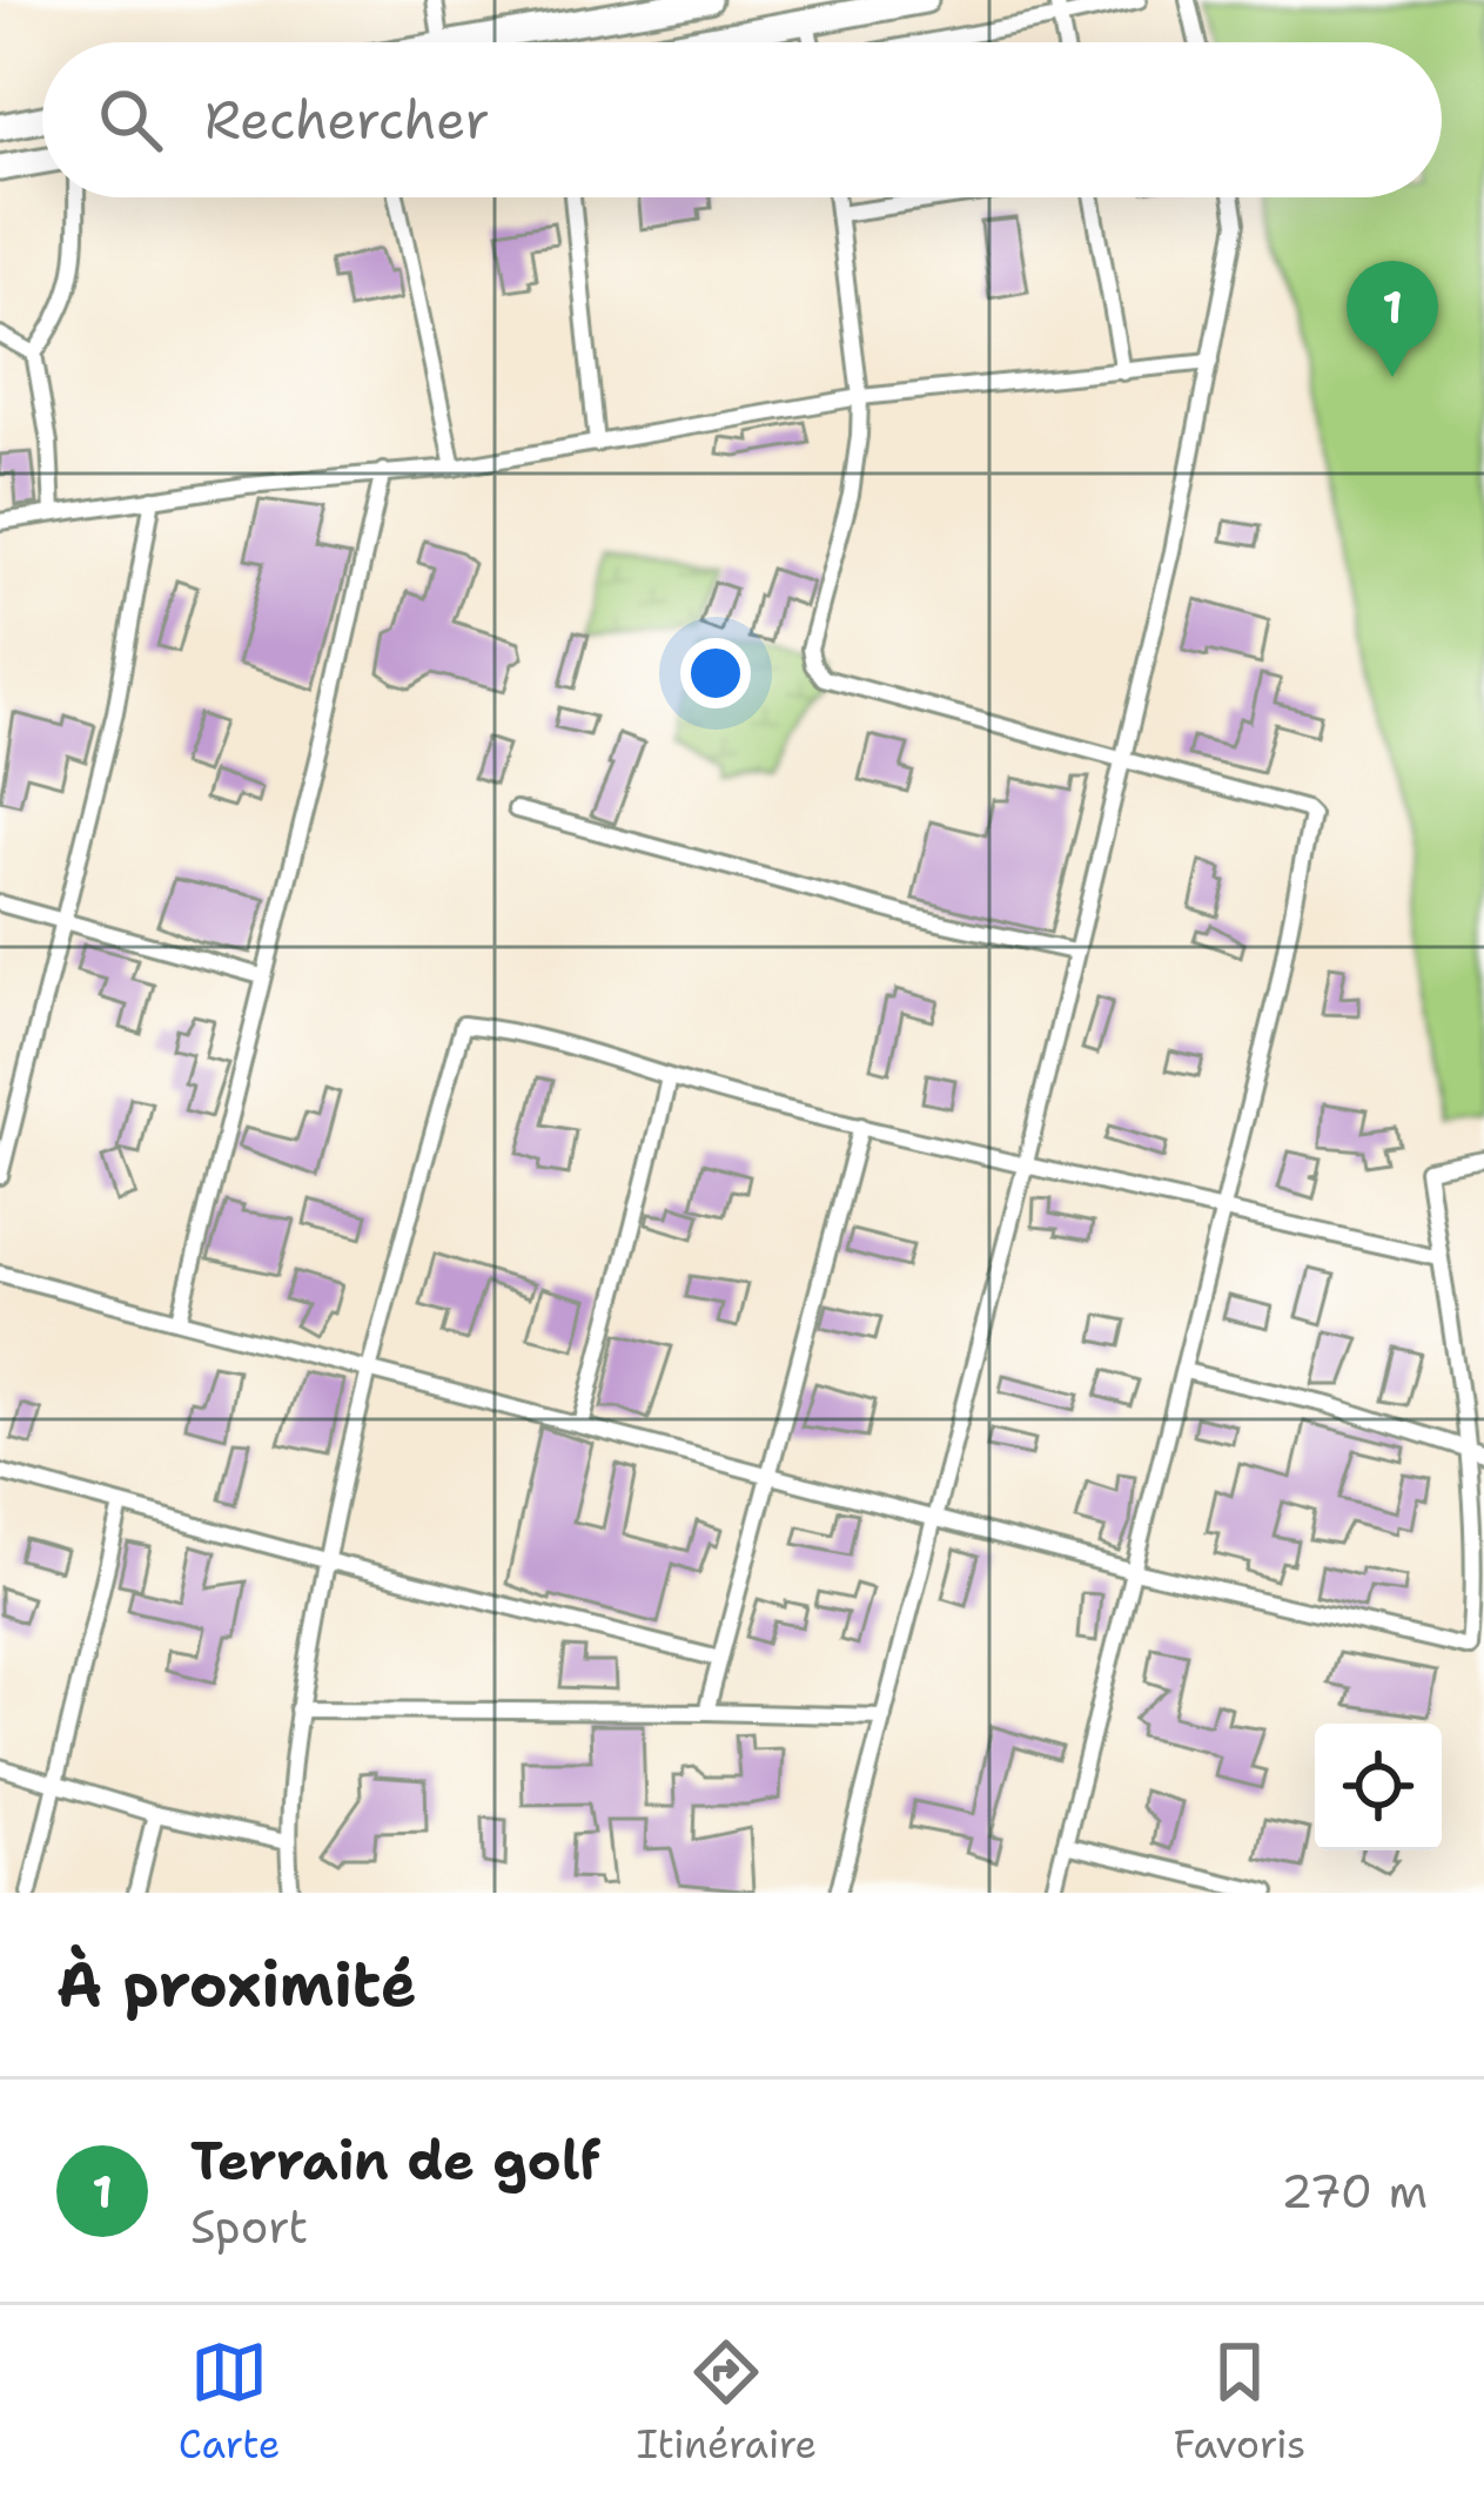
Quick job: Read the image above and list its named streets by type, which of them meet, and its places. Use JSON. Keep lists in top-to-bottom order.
{
  "page": {
    "search": "Rechercher",
    "pins": "1",
    "heading": "À proximité",
    "list": [
      {
        "mark": "1",
        "name": "Terrain de golf",
        "note": "Sport",
        "value": "270 m"
      }
    ],
    "nav": ["Carte", "Itinéraire", "Favoris"]
  }
}
